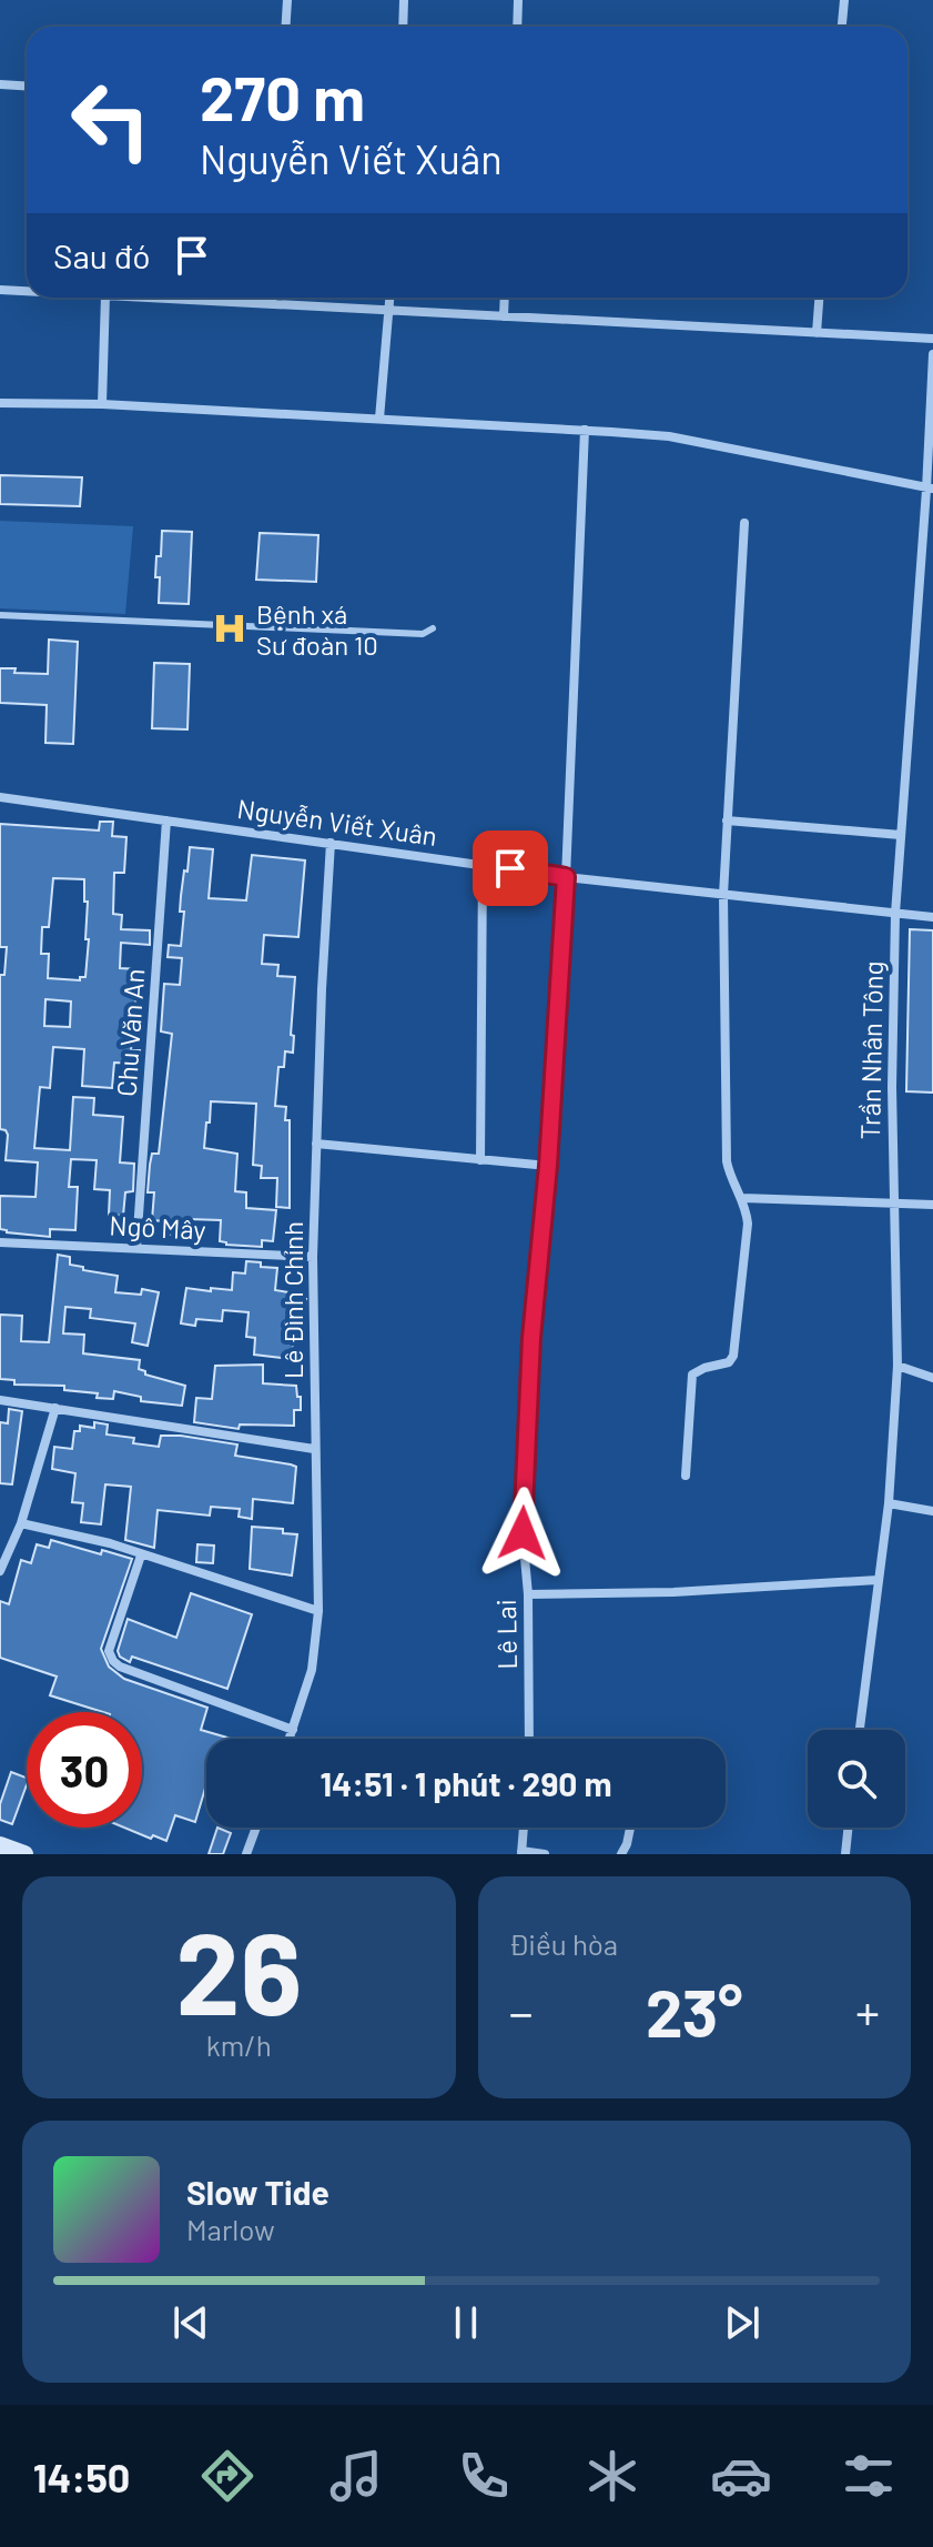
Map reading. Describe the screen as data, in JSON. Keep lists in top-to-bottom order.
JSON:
{
  "streets": {
    "street": [
      "Nguyễn Viết Xuân",
      "Chu Văn An",
      "Trần Nhân Tông",
      "Ngô Mây",
      "Lê Đình Chính",
      "Lê Lai"
    ]
  },
  "crossings": [
    ["Nguyễn Viết Xuân", "Chu Văn An"],
    ["Nguyễn Viết Xuân", "Trần Nhân Tông"],
    ["Nguyễn Viết Xuân", "Lê Đình Chính"],
    ["Nguyễn Viết Xuân", "Lê Lai"],
    ["Chu Văn An", "Ngô Mây"],
    ["Ngô Mây", "Lê Đình Chính"]
  ],
  "places": {
    "hospital": ["Bệnh xá Sư đoàn 10"]
  },
  "page": {
    "turn": ["270 m", "Nguyễn Viết Xuân"],
    "then": "Sau đó",
    "limit": "30",
    "trip": "14:51 · 1 phút · 290 m",
    "tile": [
      ["26", "km/h"],
      "Điều hòa"
    ],
    "heat": ["−", "23°", "+"],
    "song": ["Slow Tide", "Marlow"],
    "tabs": "14:50"
  }
}
